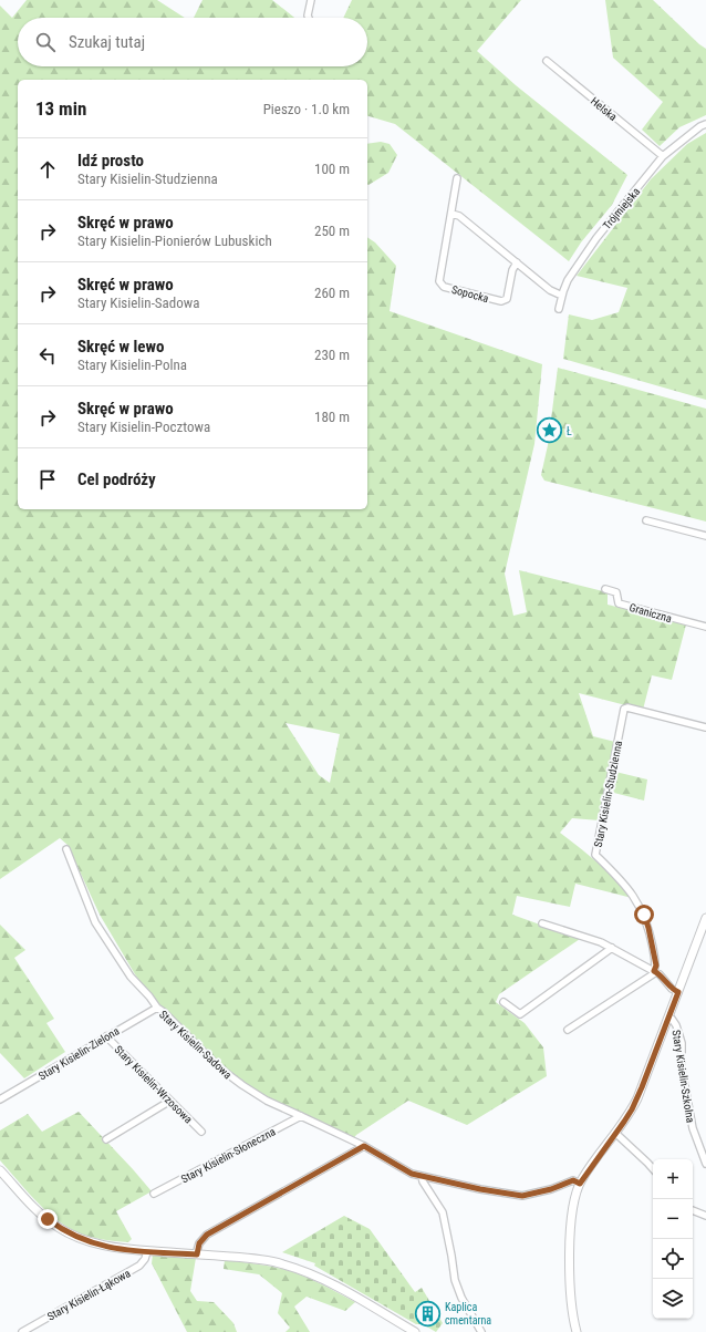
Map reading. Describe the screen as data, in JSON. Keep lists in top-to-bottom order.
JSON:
{
  "streets": {
    "street": [
      "Helska",
      "Trójmiejska",
      "Sopocka",
      "Graniczna",
      "Stary Kisielin-Studzienna",
      "Stary Kisielin-Sadowa",
      "Stary Kisielin-Zielona",
      "Stary Kisielin-Szkolna",
      "Stary Kisielin-Wrzosowa",
      "Stary Kisielin-Słoneczna",
      "Stary Kisielin-Łąkowa"
    ]
  },
  "crossings": [
    ["Helska", "Trójmiejska"],
    ["Stary Kisielin-Sadowa", "Stary Kisielin-Zielona"],
    ["Stary Kisielin-Sadowa", "Stary Kisielin-Słoneczna"],
    ["Stary Kisielin-Zielona", "Stary Kisielin-Wrzosowa"]
  ],
  "places": {
    "place": ["Ł"],
    "building": ["Kaplica cmentarna"]
  },
  "page": {
    "search": "Szukaj tutaj",
    "heading": ["13 min", "Pieszo · 1.0 km"],
    "list": [
      ["Idź prosto", "Stary Kisielin-Studzienna", "100 m"],
      ["Skręć w prawo", "Stary Kisielin-Pionierów Lubuskich", "250 m"],
      ["Skręć w prawo", "Stary Kisielin-Sadowa", "260 m"],
      ["Skręć w lewo", "Stary Kisielin-Polna", "230 m"],
      ["Skręć w prawo", "Stary Kisielin-Pocztowa", "180 m"],
      "Cel podróży"
    ],
    "map_buttons": ["+", "−"]
  }
}
